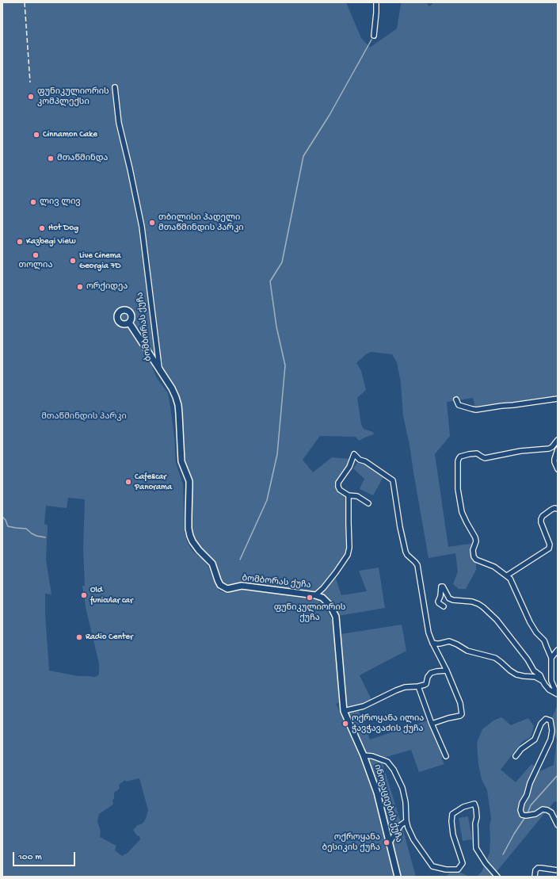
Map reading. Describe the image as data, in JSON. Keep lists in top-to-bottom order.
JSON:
{
  "streets": {
    "street": ["ბომბორას ქუჩა", "ინოვაციების ქუჩა"]
  },
  "crossings": [
    ["ბომბორას ქუჩა", "ინოვაციების ქუჩა"]
  ],
  "parks": ["მთაწმინდის პარკი"],
  "places": [
    "ფუნიკულიორის კომპლექსი",
    "Cinnamon Cake",
    "მთაწმინდა",
    "ლივ ლივ",
    "თბილისი პადელი მთაწმინდის პარკი",
    "Hot Dog",
    "Kazbegi View",
    "თოლია",
    "Live Cinema Georgia 7D",
    "ორქიდეა",
    "Cafe&car Panorama",
    "Old funicular car",
    "ფუნიკულიორის ქუჩა",
    "Radio Center",
    "ოქროყანა ილია ჭავჭავაძის ქუჩა",
    "ოქროყანა ბესიკის ქუჩა"
  ],
  "scale_bar": "100 m"
}
